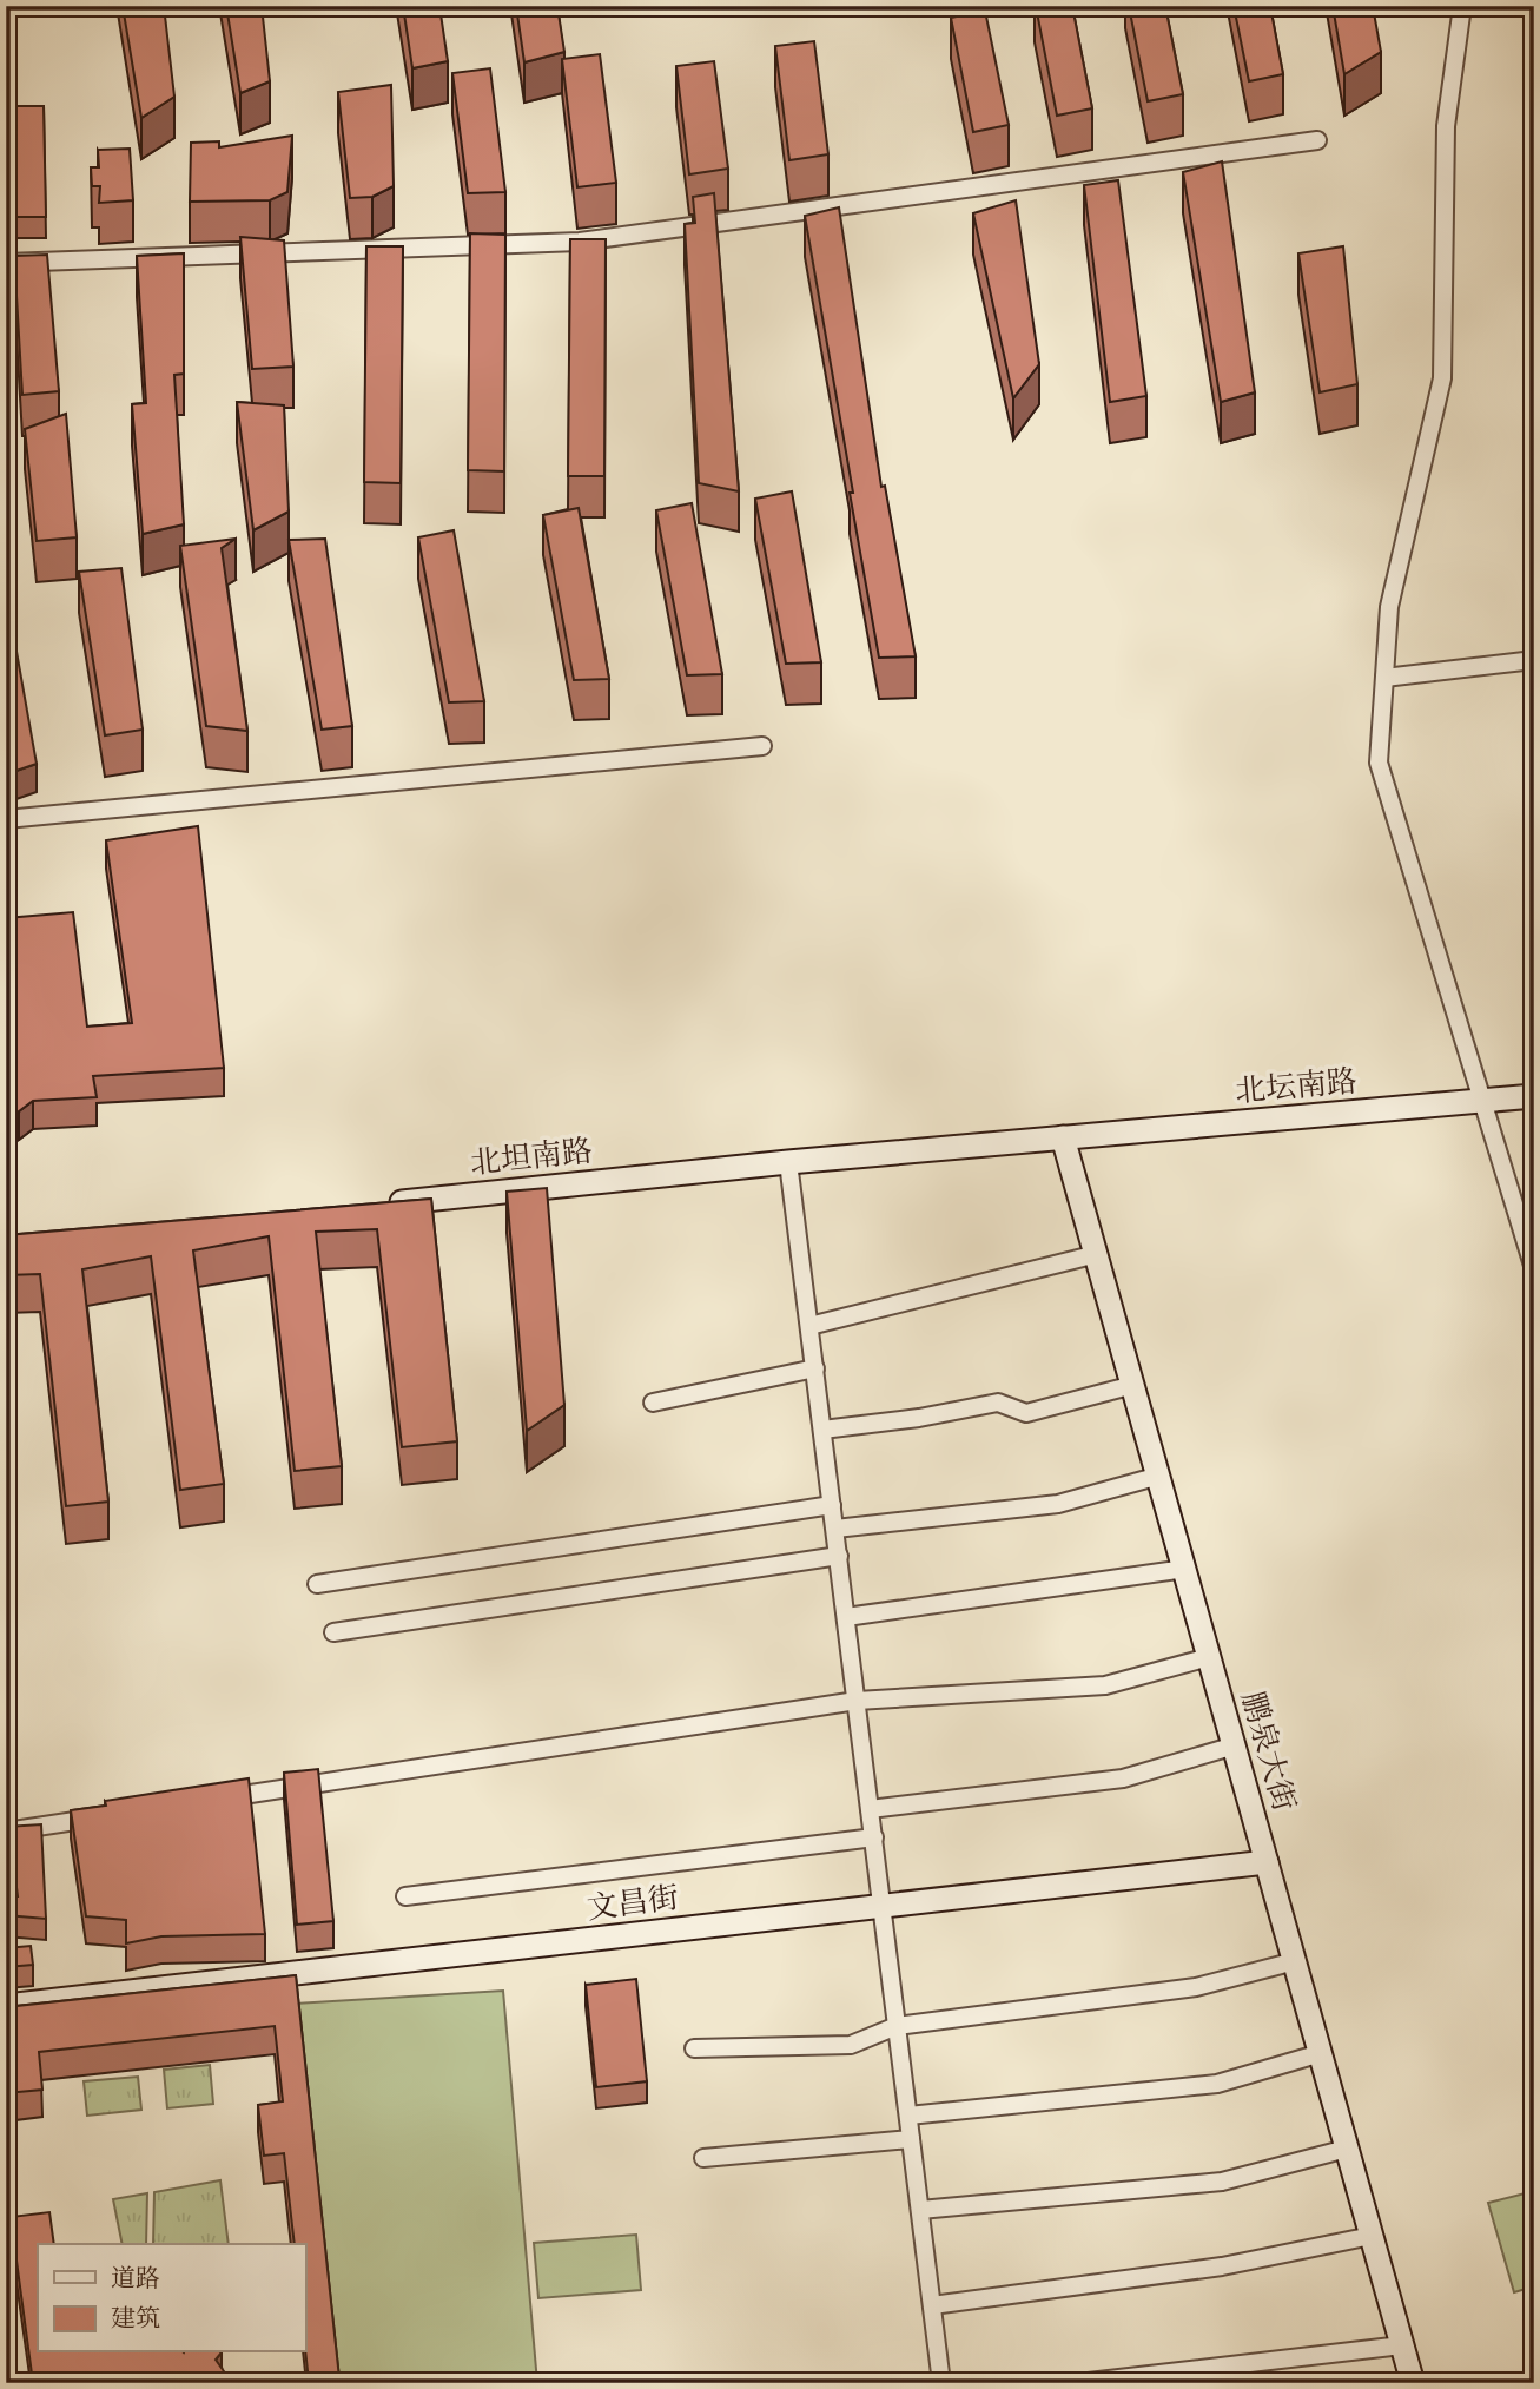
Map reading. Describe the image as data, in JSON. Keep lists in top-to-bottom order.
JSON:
{
  "streets": {
    "main road": [
      "北坛南路",
      "北坦南路",
      "鹏泉大街",
      "文昌街"
    ]
  },
  "crossings": [
    ["北坛南路", "北坦南路"],
    ["北坛南路", "鹏泉大街"],
    ["北坦南路", "鹏泉大街"],
    ["鹏泉大街", "文昌街"]
  ],
  "legend": ["道路", "建筑"]
}
